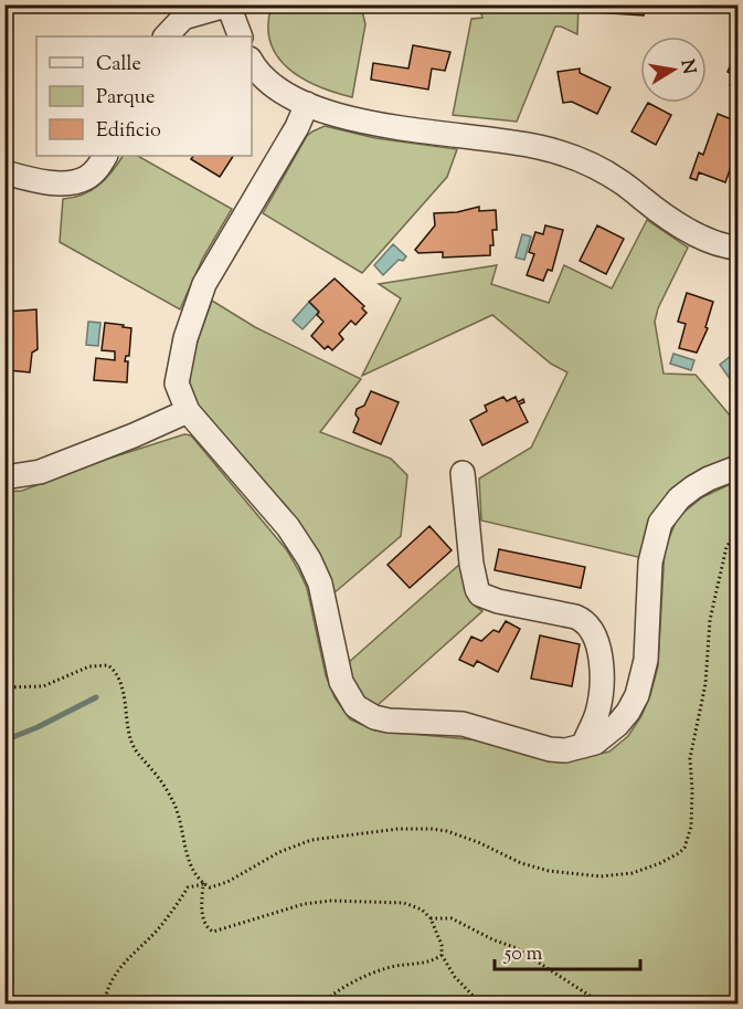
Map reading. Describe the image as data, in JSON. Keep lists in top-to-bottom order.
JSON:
{
  "legend": ["Calle", "Parque", "Edificio"],
  "scale_bar": "50 m",
  "north": "right"
}
